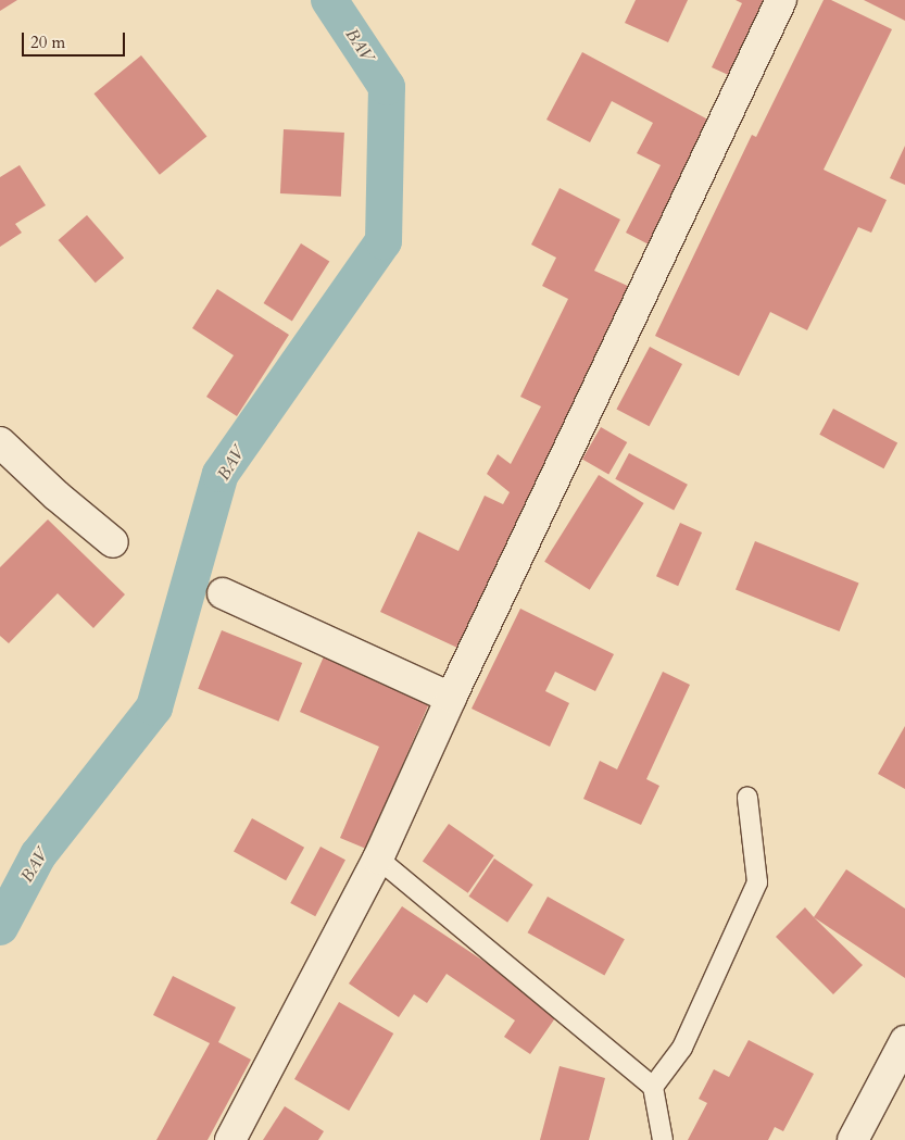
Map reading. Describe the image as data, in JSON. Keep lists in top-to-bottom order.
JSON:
{
  "water": ["BAV"],
  "scale_bar": "20 m"
}
